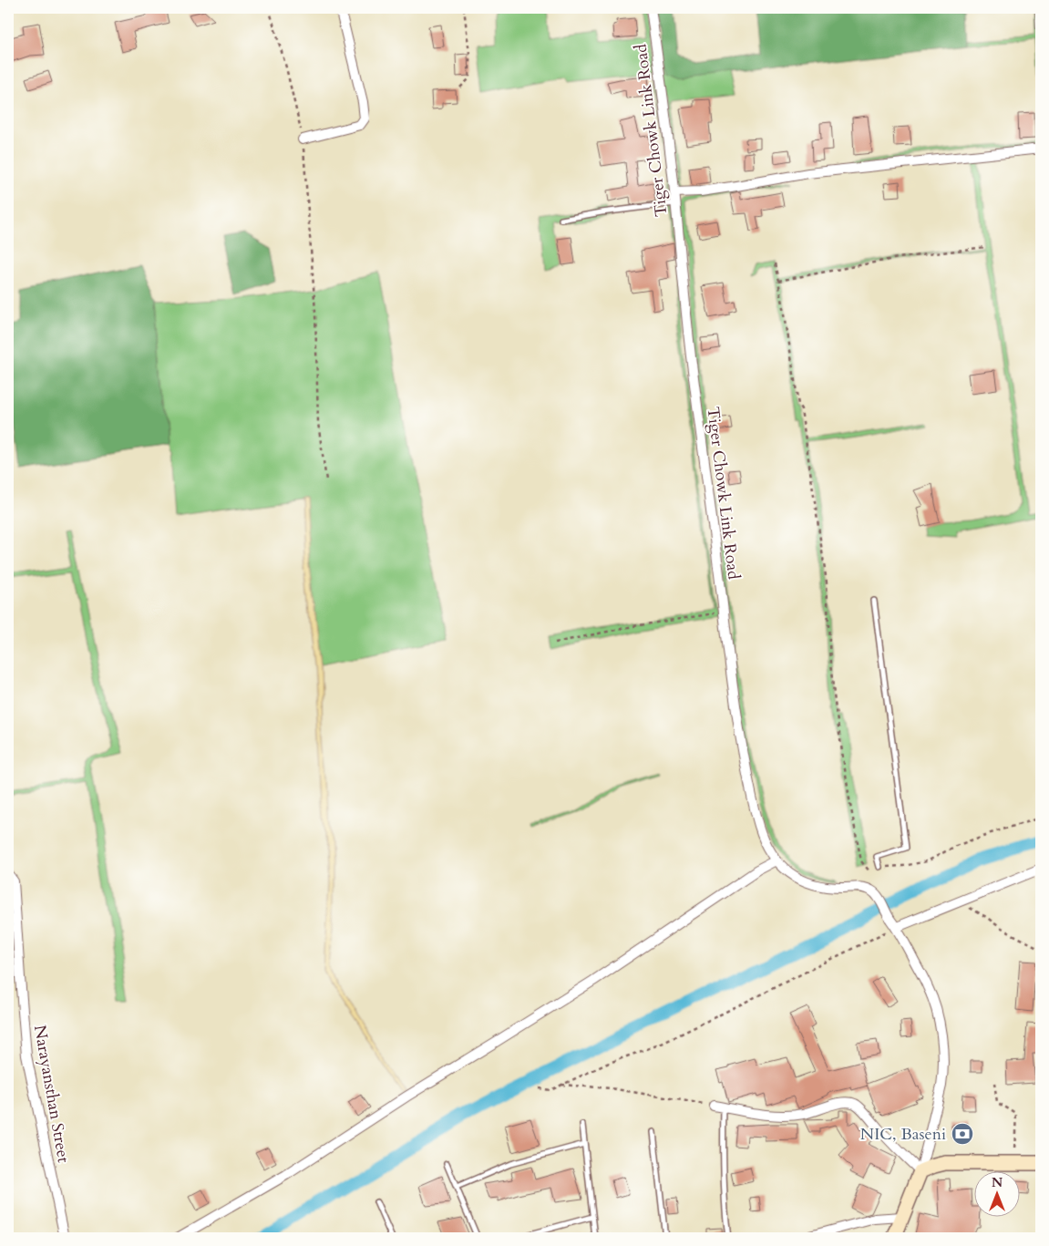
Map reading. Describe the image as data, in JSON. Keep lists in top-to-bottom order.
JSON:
{
  "streets": {
    "street": ["Tiger Chowk Link Road", "Narayansthan Street"]
  },
  "places": {
    "bank": ["NIC, Baseni"]
  },
  "north": "top"
}
